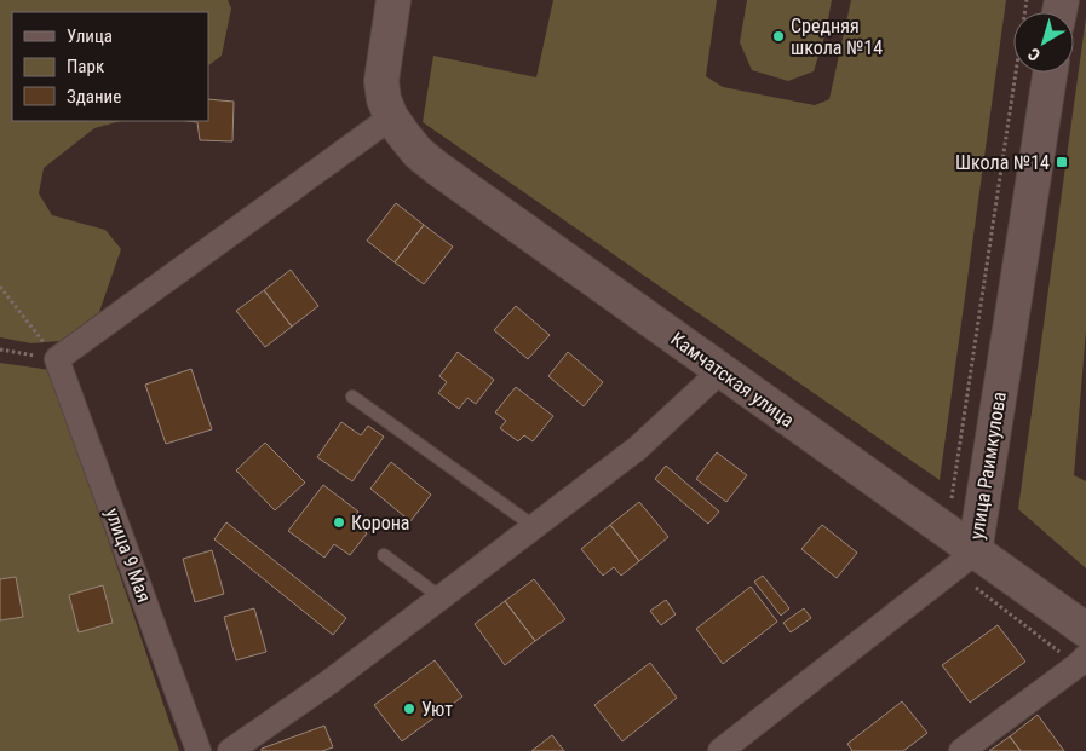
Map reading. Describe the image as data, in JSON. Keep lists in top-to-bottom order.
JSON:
{
  "streets": {
    "street": ["Камчатская улица", "улица Раимкулова", "улица 9 Мая"]
  },
  "crossings": [
    ["Камчатская улица", "улица Раимкулова"]
  ],
  "places": {
    "other": ["Средняя школа №14", "Корона", "Уют"],
    "transit": ["Школа №14"]
  },
  "legend": ["Улица", "Парк", "Здание"],
  "north": "bottom left"
}
